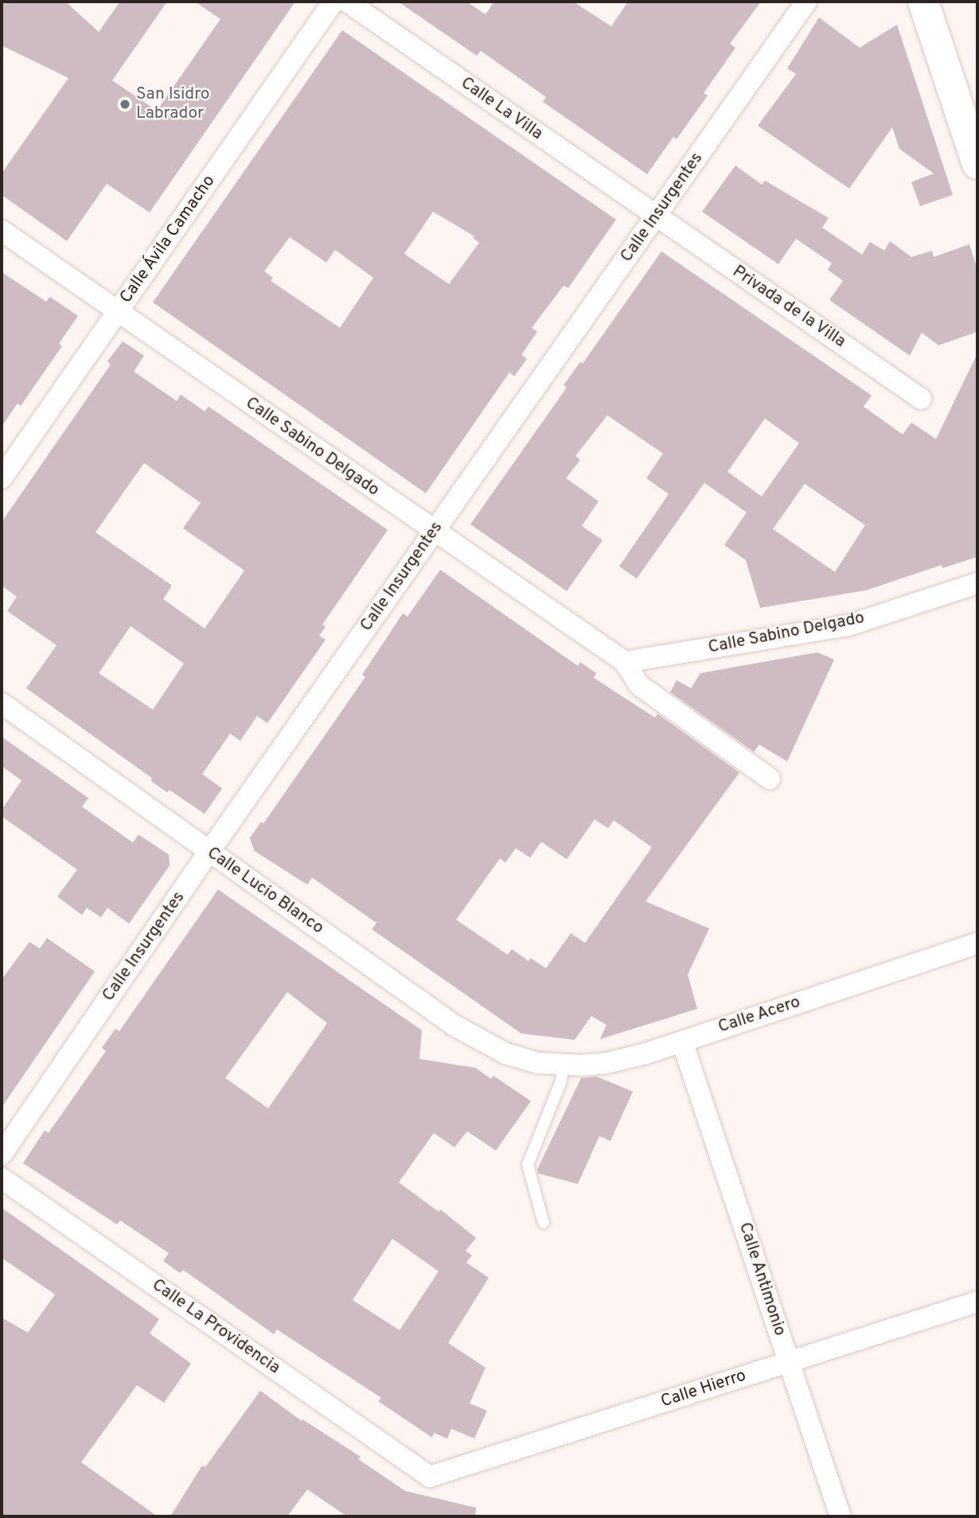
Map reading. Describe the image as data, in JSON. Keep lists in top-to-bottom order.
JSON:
{
  "streets": {
    "street": [
      "Calle La Villa",
      "Calle Insurgentes",
      "Calle Ávila Camacho",
      "Privada de la Villa",
      "Calle Sabino Delgado",
      "Calle Lucio Blanco",
      "Calle Acero",
      "Calle Antimonio",
      "Calle La Providencia",
      "Calle Hierro"
    ]
  },
  "crossings": [
    ["Calle La Villa", "Calle Insurgentes"],
    ["Calle La Villa", "Privada de la Villa"],
    ["Calle Insurgentes", "Privada de la Villa"],
    ["Calle Insurgentes", "Calle Sabino Delgado"],
    ["Calle Insurgentes", "Calle Lucio Blanco"],
    ["Calle Ávila Camacho", "Calle Sabino Delgado"],
    ["Calle Lucio Blanco", "Calle Acero"],
    ["Calle Acero", "Calle Antimonio"],
    ["Calle Antimonio", "Calle Hierro"],
    ["Calle La Providencia", "Calle Hierro"]
  ],
  "places": ["San Isidro Labrador"]
}
